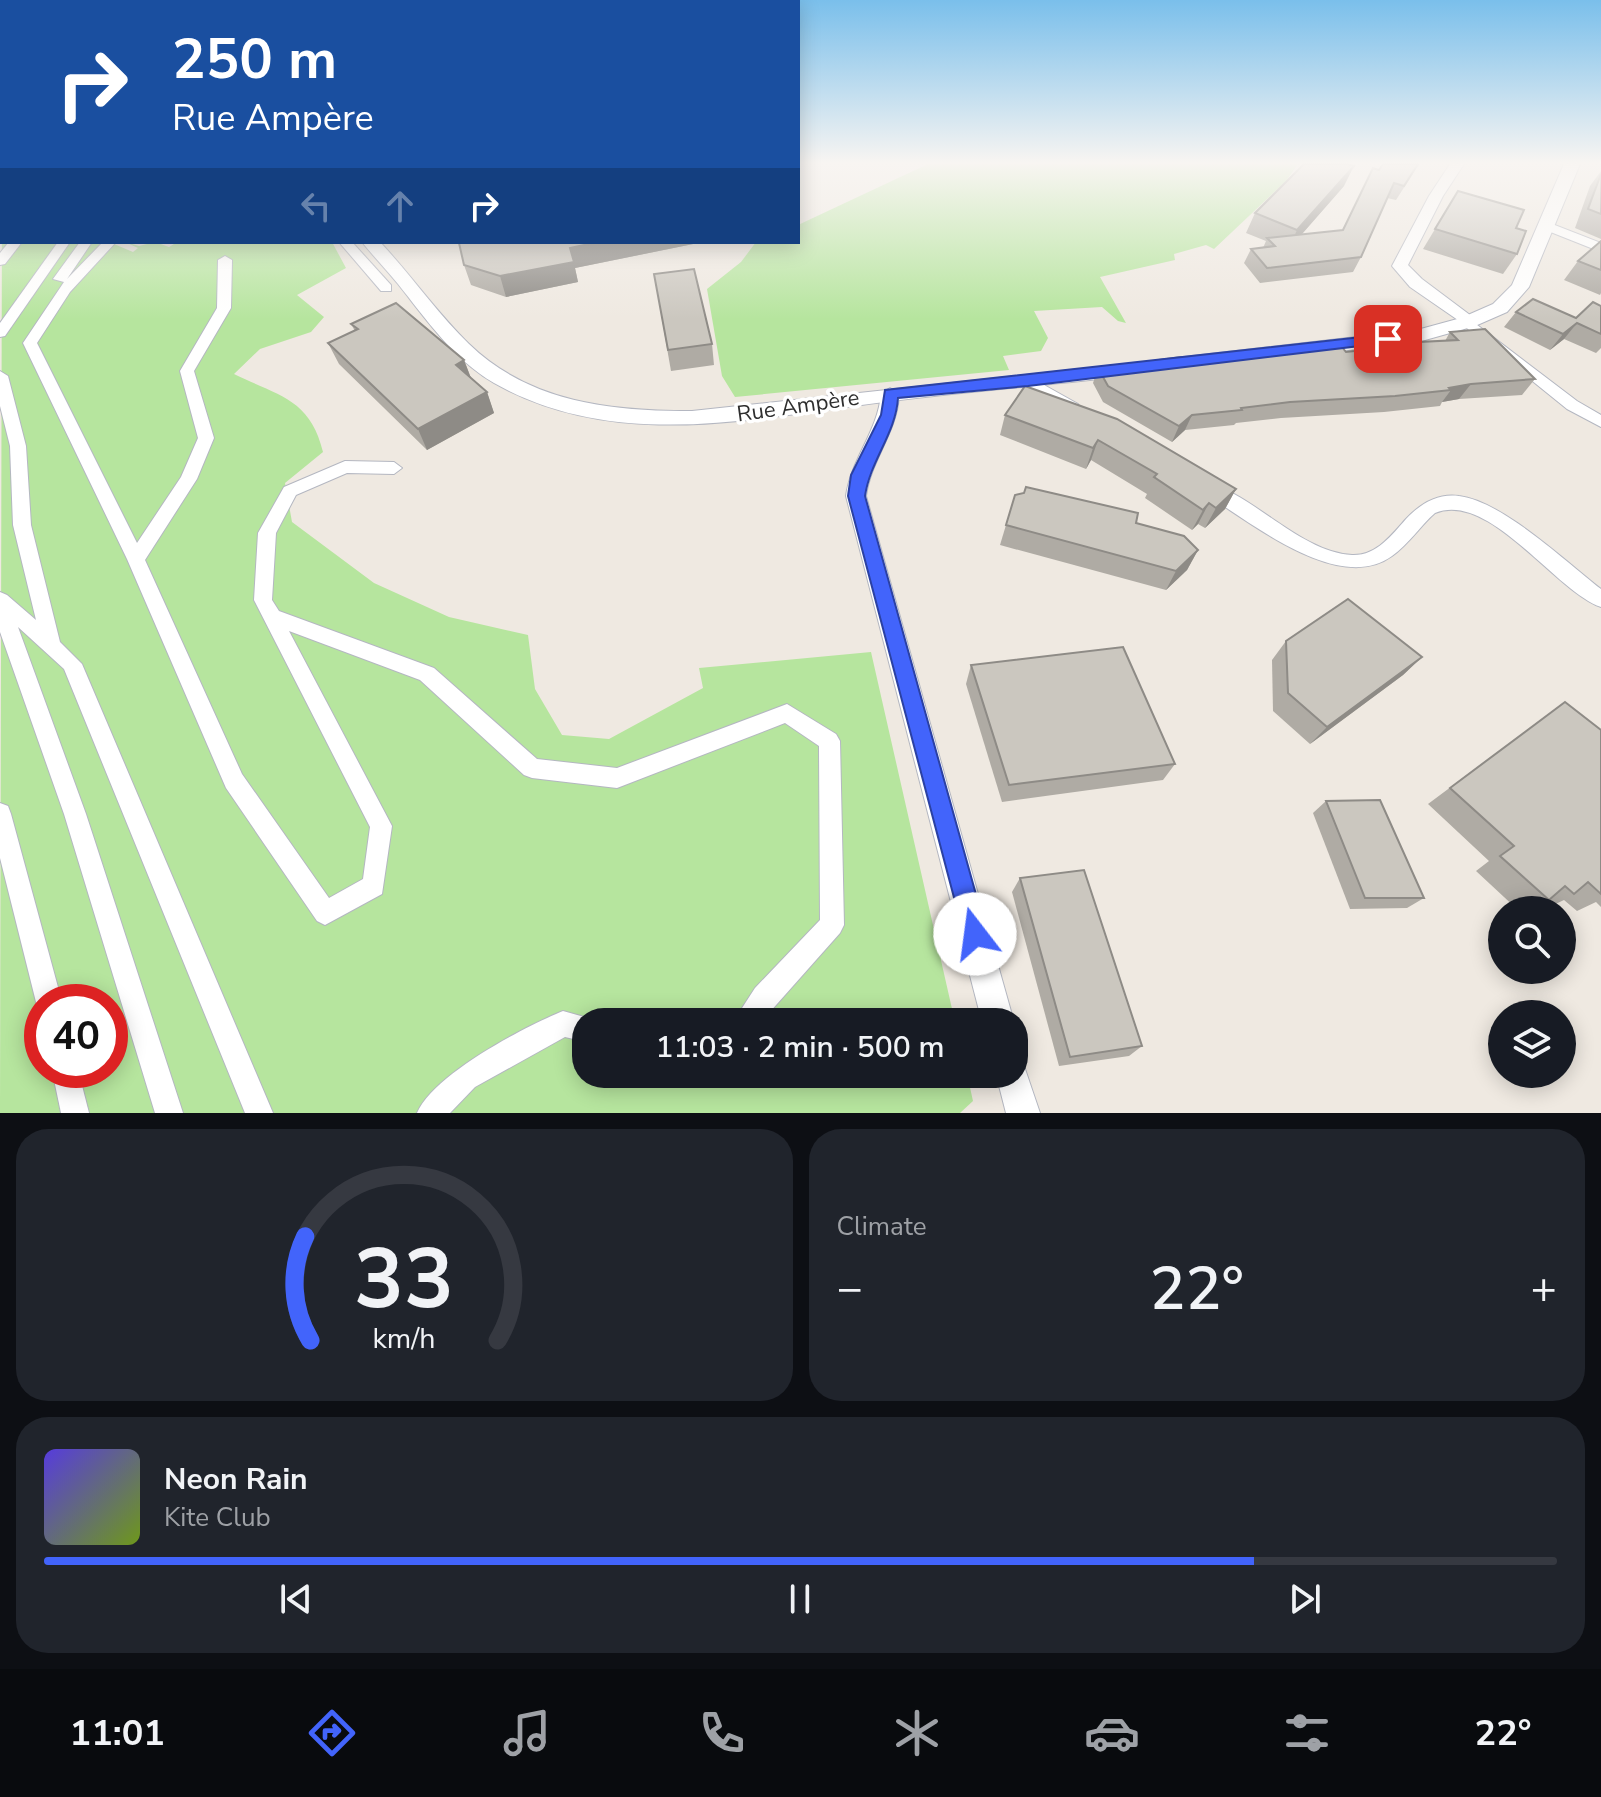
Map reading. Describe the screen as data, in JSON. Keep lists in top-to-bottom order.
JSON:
{
  "streets": {
    "main road": ["Rue Ampère"]
  },
  "page": {
    "turn": ["250 m", "Rue Ampère"],
    "limit": "40",
    "trip": "11:03 · 2 min · 500 m",
    "tile": "Climate",
    "heat": ["−", "22°", "+"],
    "song": ["Neon Rain", "Kite Club"],
    "tabs": ["11:01", "22°"],
    "gauge": ["33", "km/h"]
  }
}
